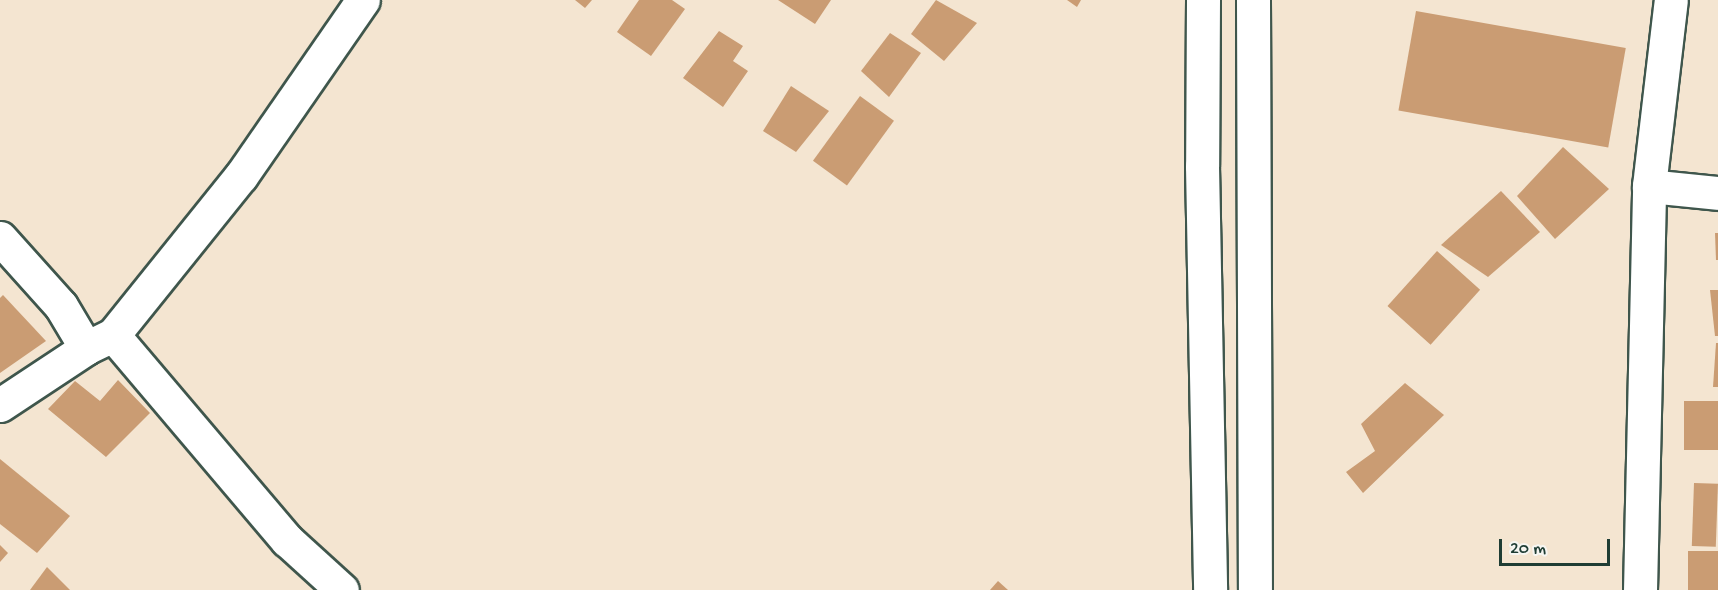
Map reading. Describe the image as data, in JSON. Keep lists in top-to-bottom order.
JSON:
{
  "scale_bar": "20 m"
}
